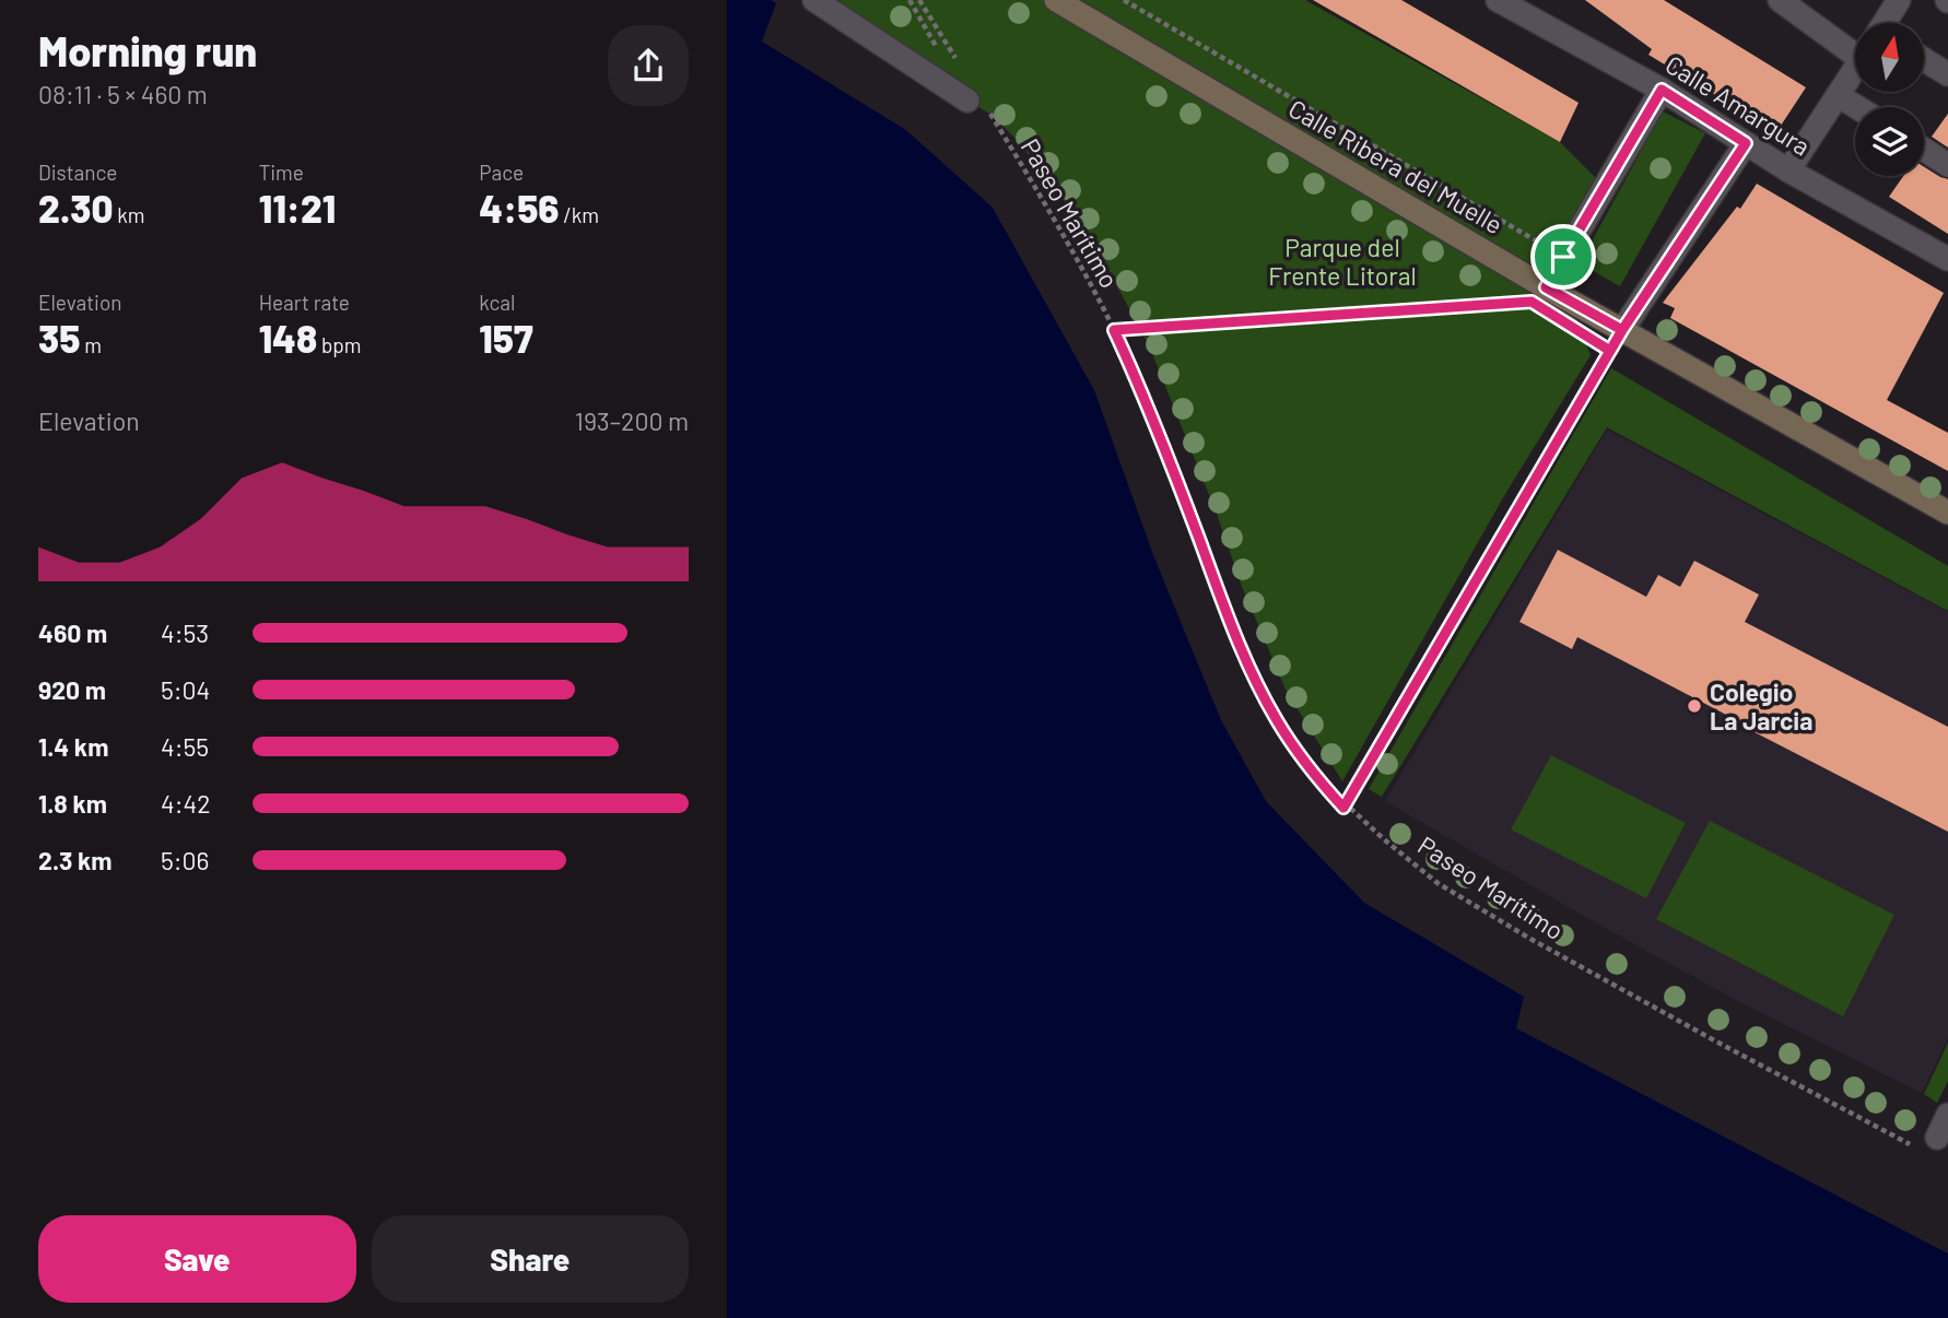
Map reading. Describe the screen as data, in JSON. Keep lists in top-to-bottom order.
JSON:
{
  "streets": {
    "street": ["Calle Amargura", "Calle Ribera del Muelle"],
    "path": ["Paseo Marítimo"]
  },
  "parks": ["Parque del Frente Litoral"],
  "places": ["Colegio La Jarcia"],
  "north": "top",
  "page": {
    "heading": ["Morning run", "08:11 · 5 × 460 m"],
    "stats": [
      ["Distance", "2.30 km"],
      ["Time", "11:21"],
      ["Pace", "4:56 /km"],
      ["Elevation", "35 m"],
      ["Heart rate", "148 bpm"],
      ["kcal", "157"]
    ],
    "chart": ["Elevation", "193–200 m"],
    "list": [
      {
        "name": "460 m",
        "note": "4:53"
      },
      {
        "name": "920 m",
        "note": "5:04"
      },
      {
        "name": "1.4 km",
        "note": "4:55"
      },
      {
        "name": "1.8 km",
        "note": "4:42"
      },
      {
        "name": "2.3 km",
        "note": "5:06"
      }
    ],
    "buttons": ["Save", "Share"]
  }
}
